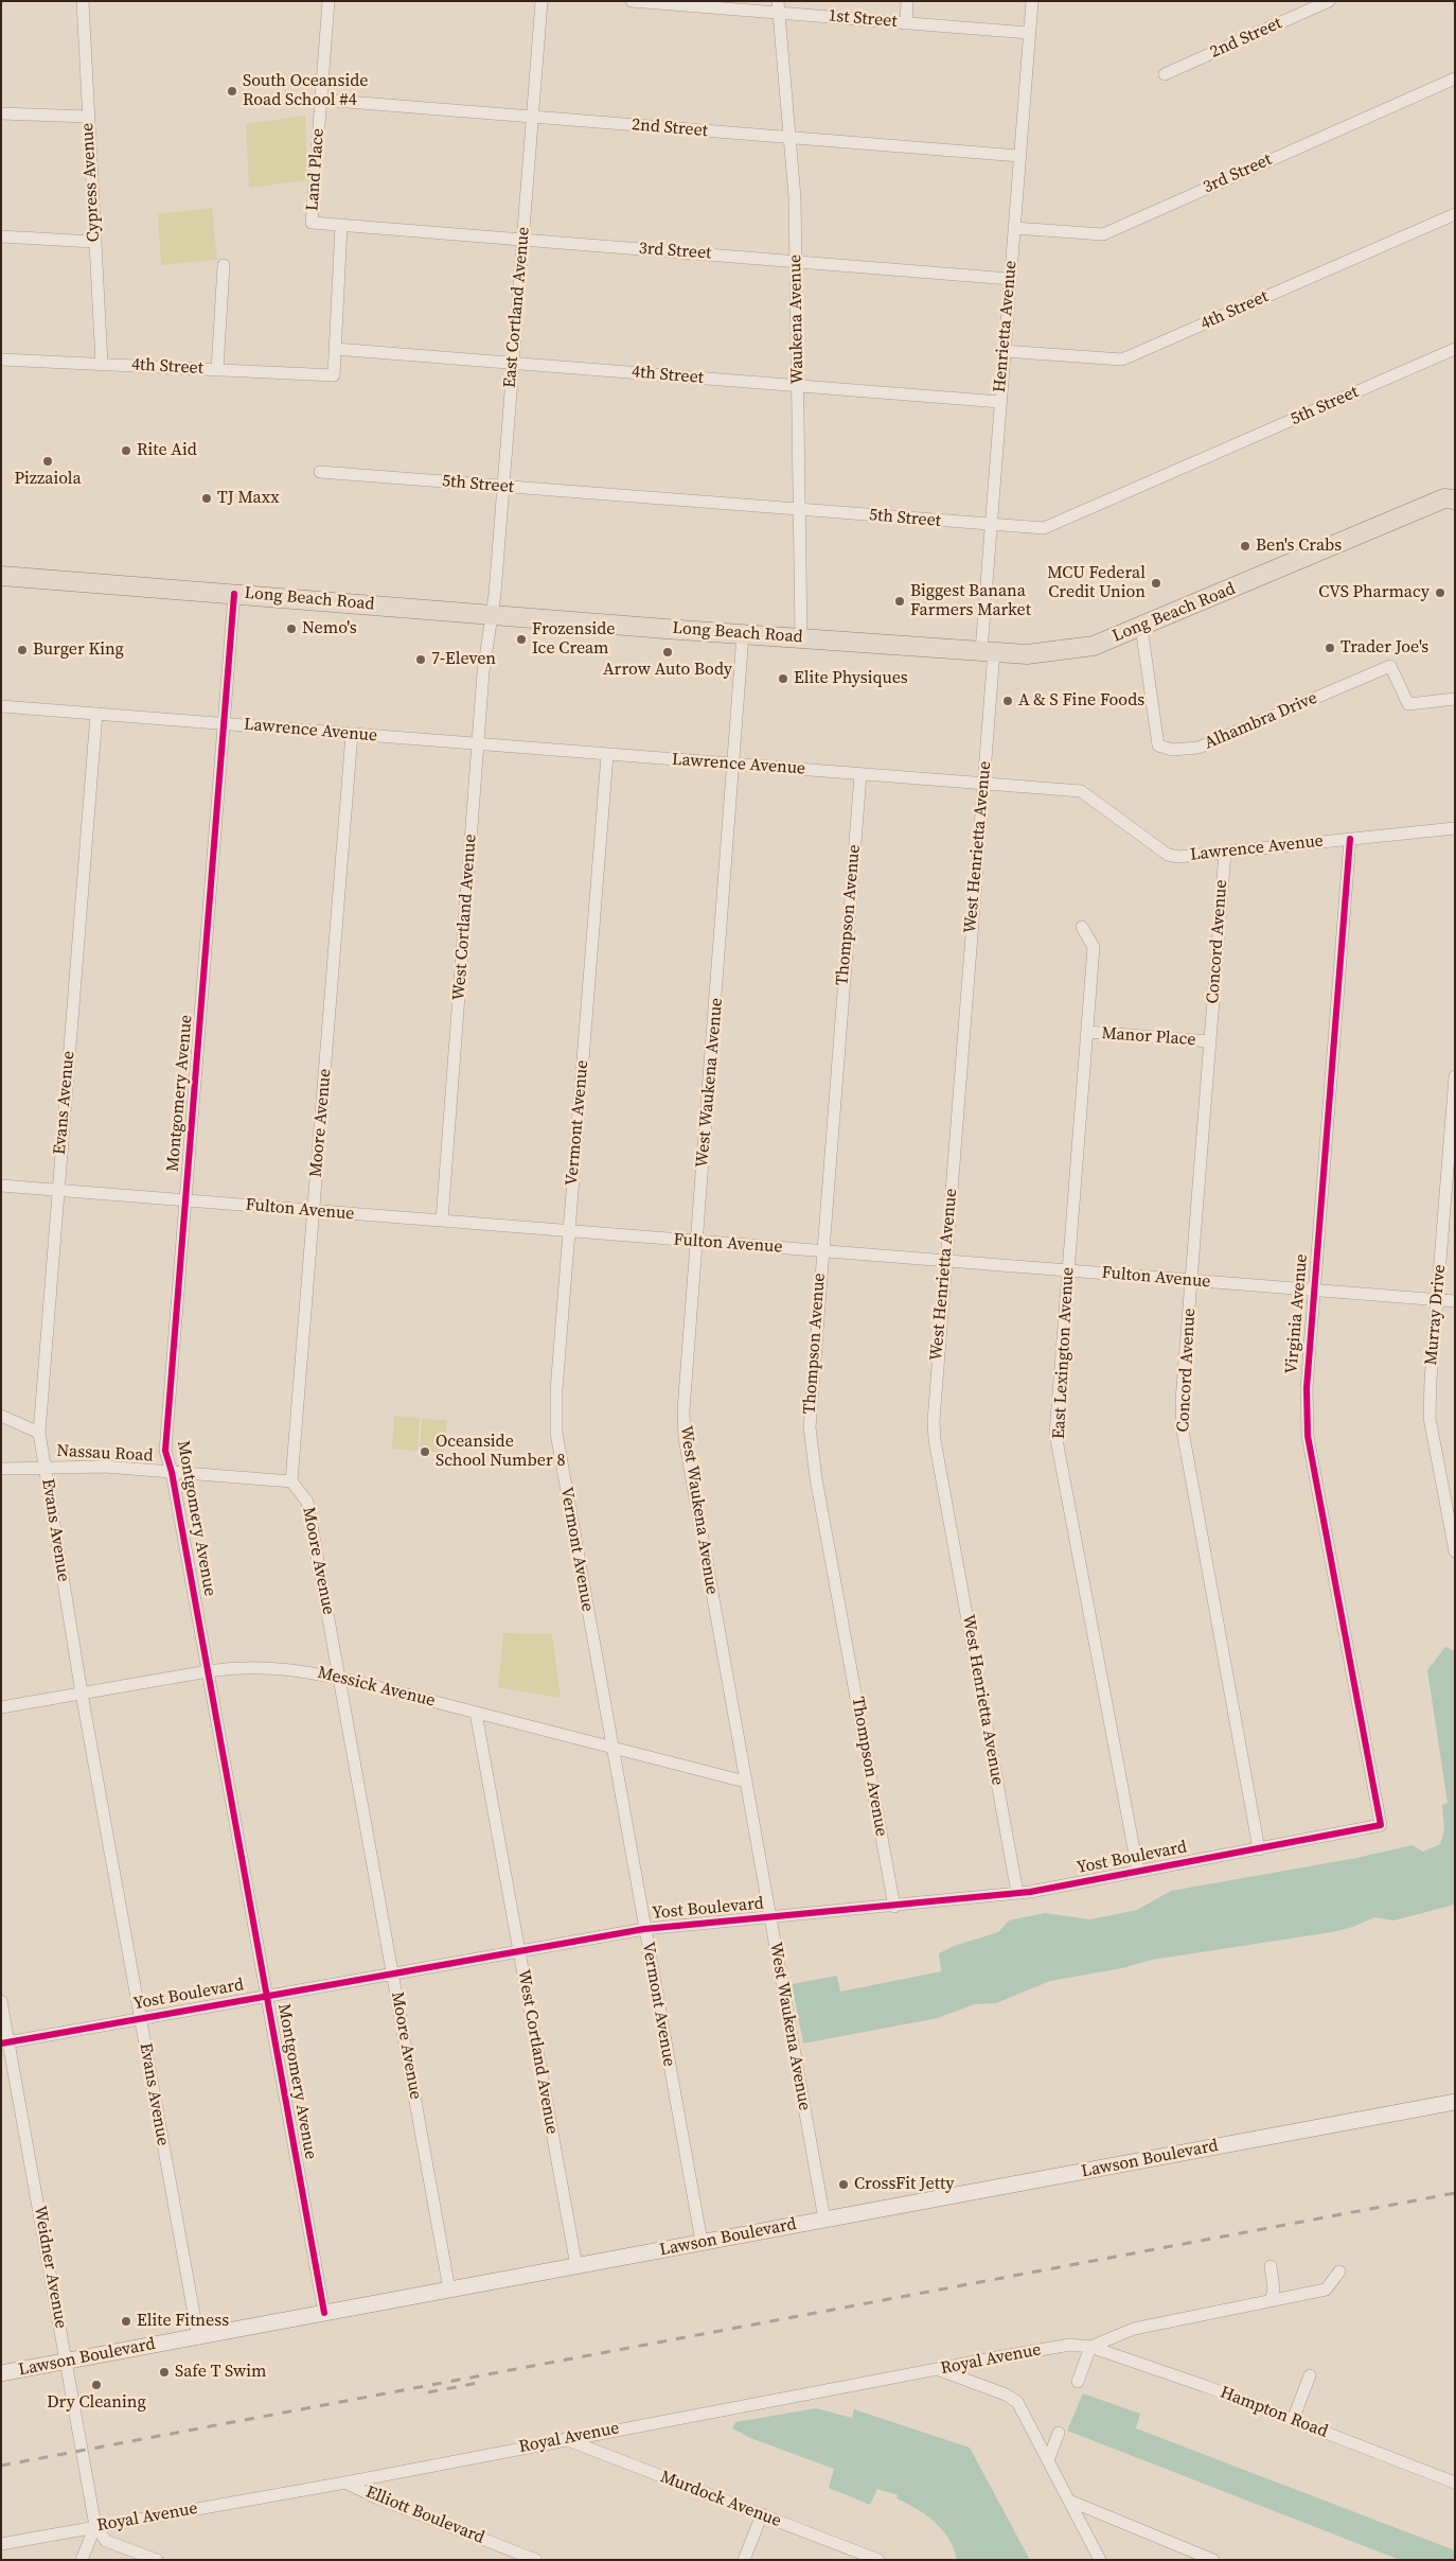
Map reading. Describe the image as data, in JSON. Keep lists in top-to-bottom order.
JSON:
{
  "streets": {
    "main road": ["Long Beach Road", "Lawson Boulevard"],
    "street": [
      "1st Street",
      "2nd Street",
      "Land Place",
      "3rd Street",
      "Cypress Avenue",
      "East Cortland Avenue",
      "4th Street",
      "Waukena Avenue",
      "Henrietta Avenue",
      "5th Street",
      "Alhambra Drive",
      "Lawrence Avenue",
      "West Henrietta Avenue",
      "Thompson Avenue",
      "West Cortland Avenue",
      "Concord Avenue",
      "Manor Place",
      "West Waukena Avenue",
      "Montgomery Avenue",
      "Evans Avenue",
      "Moore Avenue",
      "Vermont Avenue",
      "Fulton Avenue",
      "Virginia Avenue",
      "Murray Drive",
      "East Lexington Avenue",
      "Nassau Road",
      "Messick Avenue",
      "Yost Boulevard",
      "Weidner Avenue",
      "Royal Avenue",
      "Hampton Road",
      "Murdock Avenue",
      "Elliott Boulevard"
    ]
  },
  "crossings": [
    ["1st Street", "Waukena Avenue"],
    ["1st Street", "Henrietta Avenue"],
    ["2nd Street", "Land Place"],
    ["2nd Street", "East Cortland Avenue"],
    ["2nd Street", "Waukena Avenue"],
    ["2nd Street", "Henrietta Avenue"],
    ["Land Place", "3rd Street"],
    ["Land Place", "4th Street"],
    ["3rd Street", "East Cortland Avenue"],
    ["3rd Street", "Waukena Avenue"],
    ["3rd Street", "Henrietta Avenue"],
    ["Cypress Avenue", "4th Street"],
    ["East Cortland Avenue", "4th Street"],
    ["East Cortland Avenue", "5th Street"],
    ["East Cortland Avenue", "Long Beach Road"],
    ["East Cortland Avenue", "West Cortland Avenue"],
    ["4th Street", "Waukena Avenue"],
    ["4th Street", "Henrietta Avenue"],
    ["Waukena Avenue", "5th Street"],
    ["Waukena Avenue", "Long Beach Road"],
    ["Henrietta Avenue", "5th Street"],
    ["Henrietta Avenue", "Long Beach Road"],
    ["Henrietta Avenue", "West Henrietta Avenue"],
    ["Long Beach Road", "Alhambra Drive"],
    ["Long Beach Road", "West Henrietta Avenue"],
    ["Long Beach Road", "West Cortland Avenue"],
    ["Long Beach Road", "West Waukena Avenue"],
    ["Long Beach Road", "Montgomery Avenue"],
    ["Lawrence Avenue", "West Henrietta Avenue"],
    ["Lawrence Avenue", "Thompson Avenue"],
    ["Lawrence Avenue", "West Cortland Avenue"],
    ["Lawrence Avenue", "Concord Avenue"],
    ["Lawrence Avenue", "West Waukena Avenue"],
    ["Lawrence Avenue", "Montgomery Avenue"],
    ["Lawrence Avenue", "Evans Avenue"],
    ["Lawrence Avenue", "Moore Avenue"],
    ["Lawrence Avenue", "Vermont Avenue"],
    ["Lawrence Avenue", "Virginia Avenue"],
    ["West Henrietta Avenue", "Fulton Avenue"],
    ["West Henrietta Avenue", "Yost Boulevard"],
    ["Thompson Avenue", "Fulton Avenue"],
    ["Thompson Avenue", "Yost Boulevard"],
    ["West Cortland Avenue", "Fulton Avenue"],
    ["West Cortland Avenue", "Messick Avenue"],
    ["West Cortland Avenue", "Yost Boulevard"],
    ["West Cortland Avenue", "Lawson Boulevard"],
    ["Concord Avenue", "Manor Place"],
    ["Concord Avenue", "Fulton Avenue"],
    ["Concord Avenue", "Yost Boulevard"],
    ["Manor Place", "East Lexington Avenue"],
    ["West Waukena Avenue", "Fulton Avenue"],
    ["West Waukena Avenue", "Messick Avenue"],
    ["West Waukena Avenue", "Yost Boulevard"],
    ["West Waukena Avenue", "Lawson Boulevard"],
    ["Montgomery Avenue", "Fulton Avenue"],
    ["Montgomery Avenue", "Nassau Road"],
    ["Montgomery Avenue", "Messick Avenue"],
    ["Montgomery Avenue", "Yost Boulevard"],
    ["Montgomery Avenue", "Lawson Boulevard"],
    ["Evans Avenue", "Fulton Avenue"],
    ["Evans Avenue", "Nassau Road"],
    ["Evans Avenue", "Messick Avenue"],
    ["Evans Avenue", "Yost Boulevard"],
    ["Evans Avenue", "Lawson Boulevard"],
    ["Moore Avenue", "Fulton Avenue"],
    ["Moore Avenue", "Nassau Road"],
    ["Moore Avenue", "Messick Avenue"],
    ["Moore Avenue", "Yost Boulevard"],
    ["Moore Avenue", "Lawson Boulevard"],
    ["Vermont Avenue", "Fulton Avenue"],
    ["Vermont Avenue", "Messick Avenue"],
    ["Vermont Avenue", "Yost Boulevard"],
    ["Vermont Avenue", "Lawson Boulevard"],
    ["Fulton Avenue", "Virginia Avenue"],
    ["Fulton Avenue", "Murray Drive"],
    ["Fulton Avenue", "East Lexington Avenue"],
    ["Virginia Avenue", "Yost Boulevard"],
    ["East Lexington Avenue", "Yost Boulevard"],
    ["Yost Boulevard", "Weidner Avenue"],
    ["Lawson Boulevard", "Weidner Avenue"],
    ["Weidner Avenue", "Royal Avenue"],
    ["Royal Avenue", "Hampton Road"],
    ["Royal Avenue", "Murdock Avenue"],
    ["Royal Avenue", "Elliott Boulevard"]
  ],
  "places": [
    "South Oceanside Road School #4",
    "Rite Aid",
    "Pizzaiola",
    "TJ Maxx",
    "Ben's Crabs",
    "MCU Federal Credit Union",
    "CVS Pharmacy",
    "Biggest Banana Farmers Market",
    "Nemo's",
    "Frozenside Ice Cream",
    "Trader Joe's",
    "Burger King",
    "Arrow Auto Body",
    "7-Eleven",
    "Elite Physiques",
    "A & S Fine Foods",
    "Oceanside School Number 8",
    "CrossFit Jetty",
    "Elite Fitness",
    "Safe T Swim",
    "Dry Cleaning"
  ]
}
